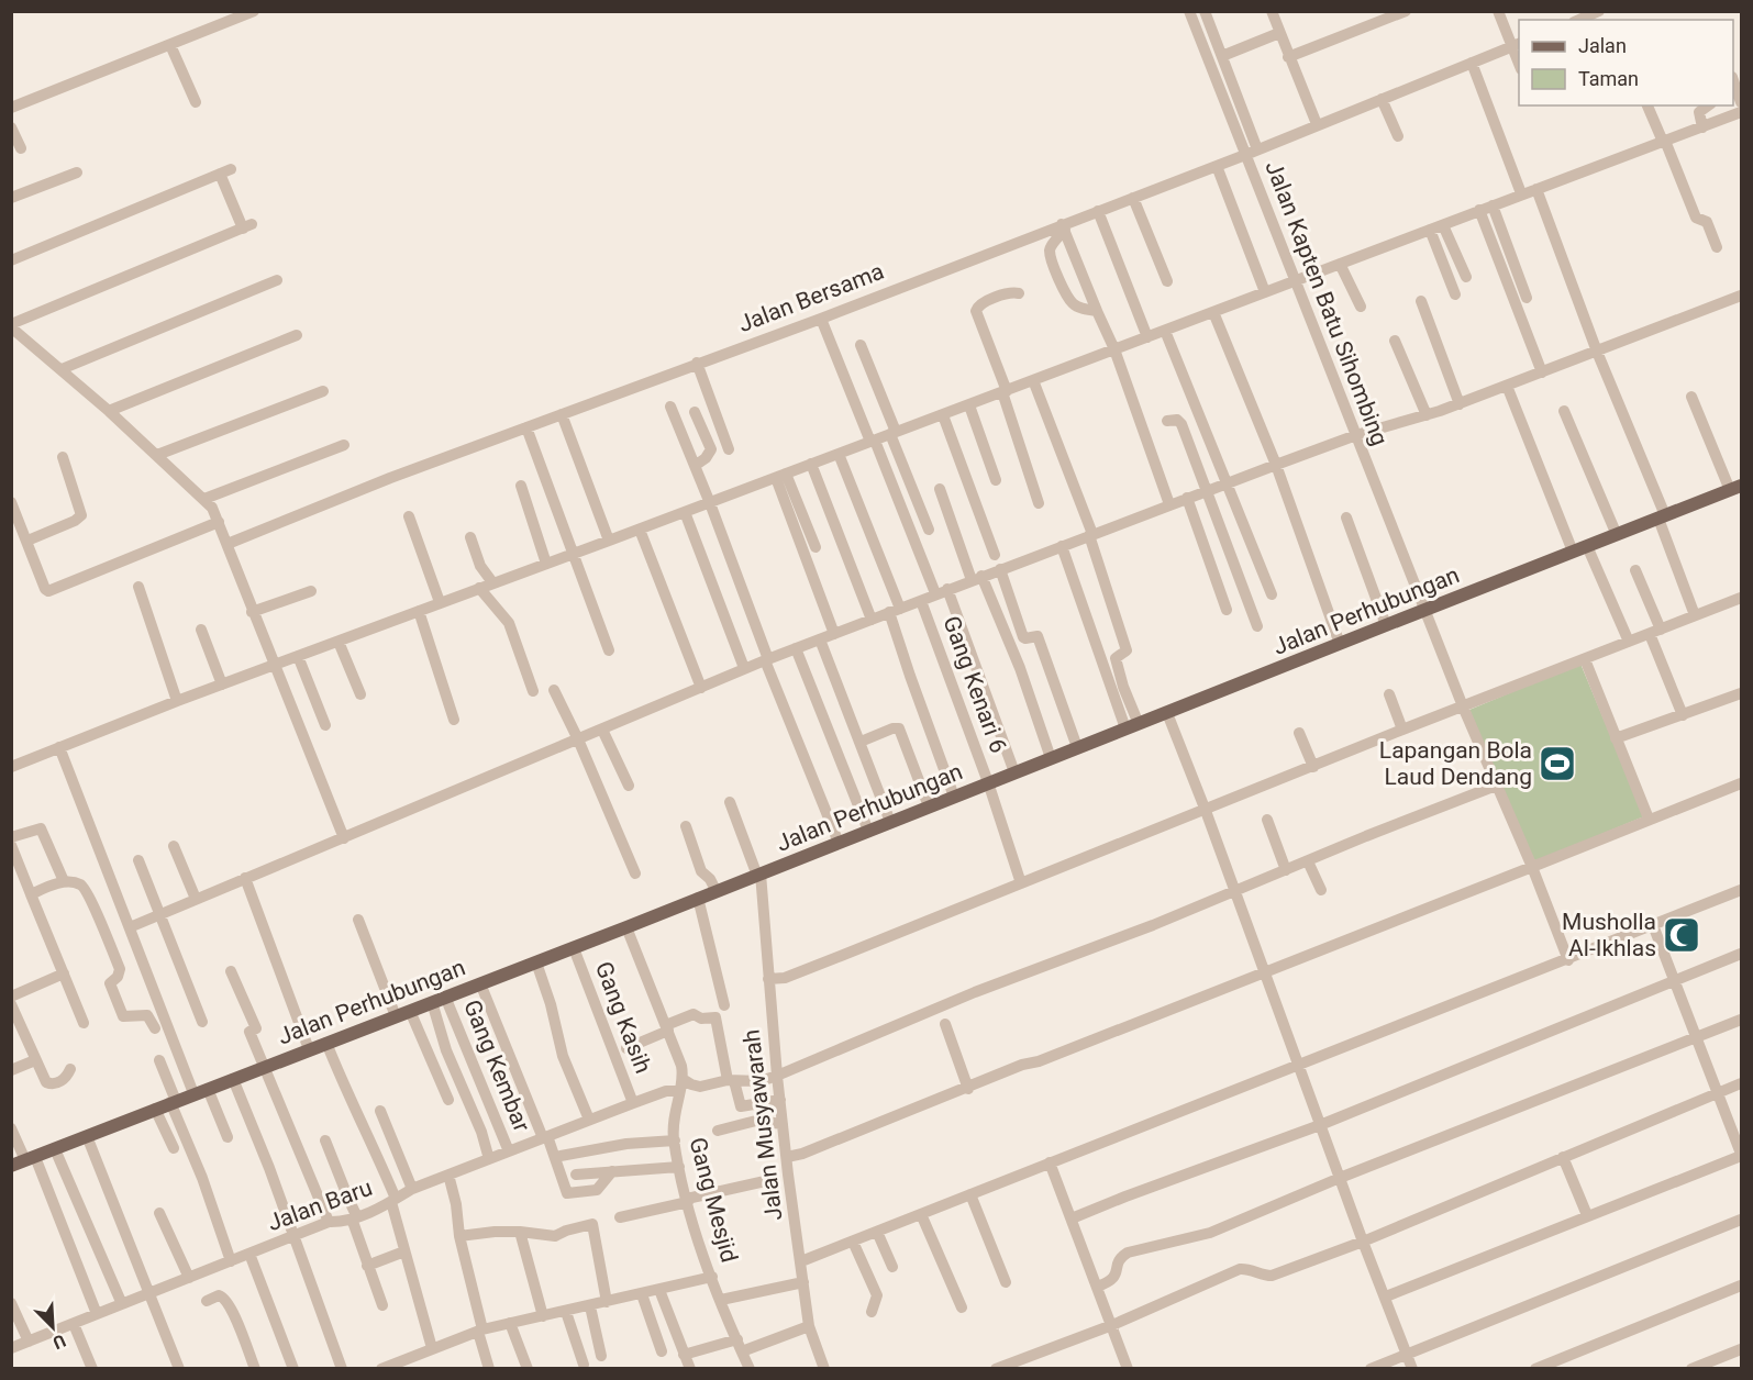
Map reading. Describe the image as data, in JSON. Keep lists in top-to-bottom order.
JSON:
{
  "streets": {
    "main road": ["Jalan Perhubungan"],
    "street": [
      "Jalan Bersama",
      "Jalan Kapten Batu Sihombing",
      "Gang Kenari 6",
      "Gang Kasih",
      "Gang Kembar",
      "Jalan Musyawarah",
      "Gang Mesjid",
      "Jalan Baru"
    ]
  },
  "crossings": [
    ["Jalan Bersama", "Jalan Kapten Batu Sihombing"],
    ["Jalan Kapten Batu Sihombing", "Jalan Perhubungan"],
    ["Jalan Perhubungan", "Gang Kenari 6"],
    ["Jalan Perhubungan", "Gang Kasih"],
    ["Jalan Perhubungan", "Gang Kembar"],
    ["Jalan Perhubungan", "Jalan Musyawarah"],
    ["Jalan Perhubungan", "Gang Mesjid"],
    ["Gang Kasih", "Jalan Baru"],
    ["Gang Kembar", "Jalan Baru"],
    ["Gang Mesjid", "Jalan Baru"]
  ],
  "places": {
    "sports": ["Lapangan Bola Laud Dendang"],
    "mosque": ["Musholla Al-Ikhlas"]
  },
  "legend": ["Jalan", "Taman"],
  "north": "bottom right"
}
